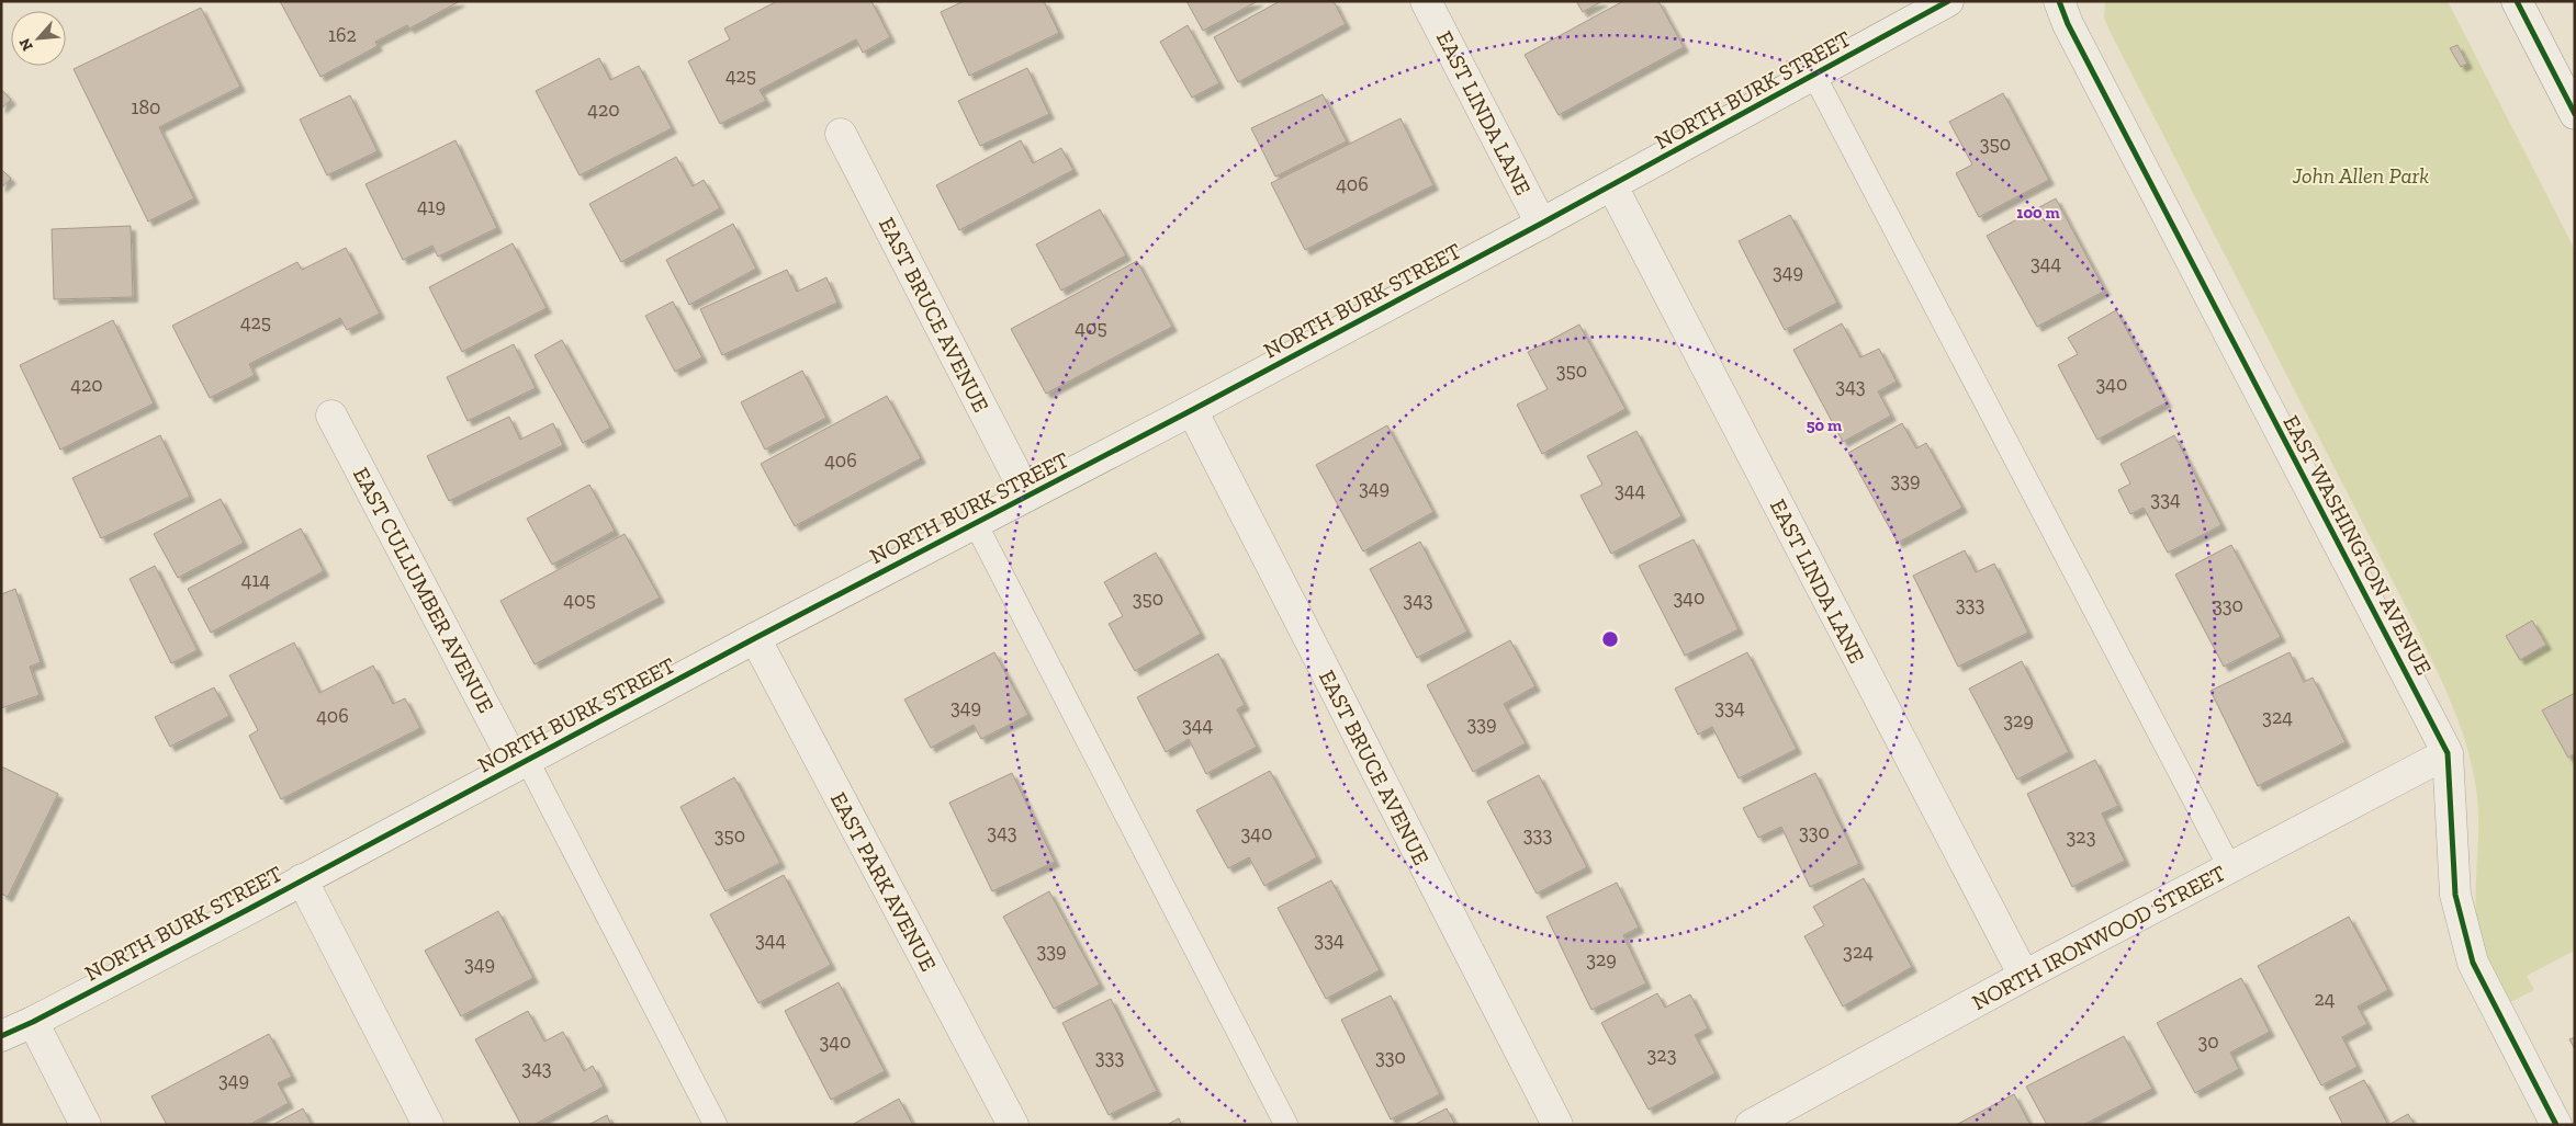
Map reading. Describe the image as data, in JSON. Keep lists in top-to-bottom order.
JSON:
{
  "streets": {
    "street": [
      "NORTH BURK STREET",
      "EAST LINDA LANE",
      "EAST BRUCE AVENUE",
      "EAST WASHINGTON AVENUE",
      "EAST CULLUMBER AVENUE",
      "EAST PARK AVENUE",
      "NORTH IRONWOOD STREET"
    ]
  },
  "crossings": [
    ["NORTH BURK STREET", "EAST LINDA LANE"],
    ["NORTH BURK STREET", "EAST BRUCE AVENUE"],
    ["NORTH BURK STREET", "EAST CULLUMBER AVENUE"],
    ["NORTH BURK STREET", "EAST PARK AVENUE"],
    ["EAST LINDA LANE", "NORTH IRONWOOD STREET"],
    ["EAST WASHINGTON AVENUE", "NORTH IRONWOOD STREET"]
  ],
  "parks": ["John Allen Park"],
  "house_numbers": [
    "162",
    "425",
    "180",
    "420",
    "350",
    "406",
    "419",
    "344",
    "349",
    "425",
    "405",
    "350",
    "340",
    "420",
    "343",
    "406",
    "339",
    "349",
    "344",
    "334",
    "414",
    "340",
    "350",
    "405",
    "343",
    "333",
    "330",
    "349",
    "334",
    "406",
    "324",
    "329",
    "339",
    "344",
    "343",
    "330",
    "340",
    "333",
    "350",
    "323",
    "344",
    "334",
    "339",
    "324",
    "329",
    "349",
    "24",
    "340",
    "30",
    "323",
    "333",
    "330",
    "343",
    "349"
  ],
  "north": "bottom left",
  "rings": ["100 m", "50 m"]
}
